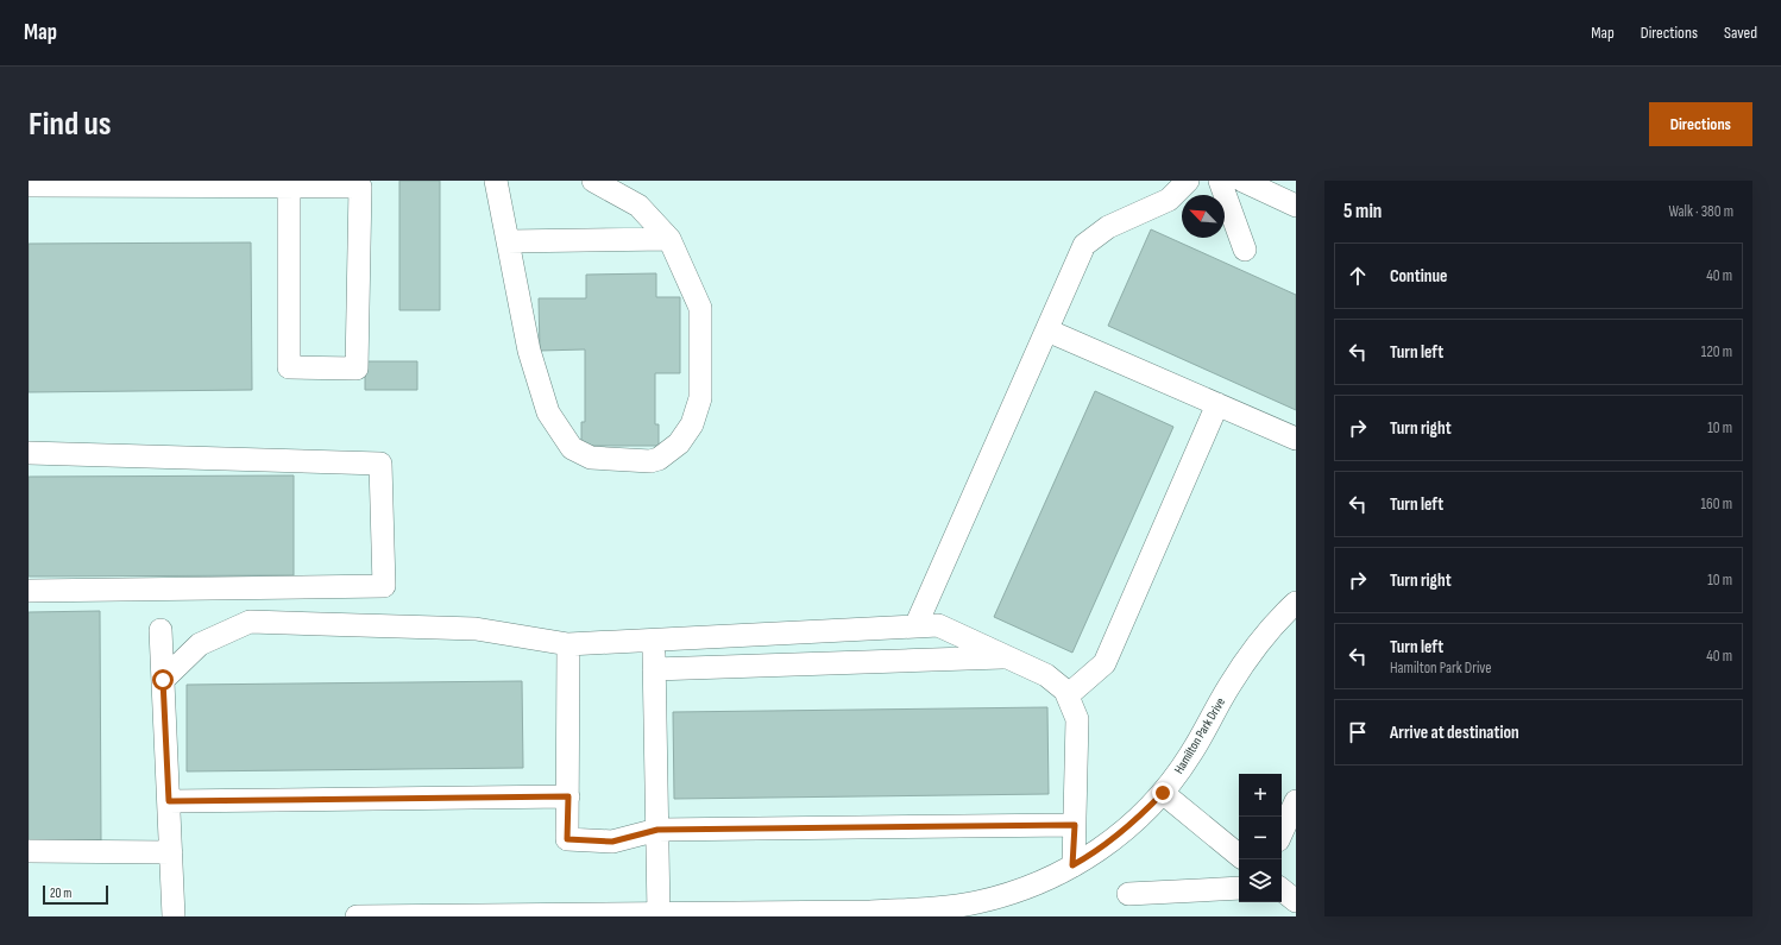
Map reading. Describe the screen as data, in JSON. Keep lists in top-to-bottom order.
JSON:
{
  "streets": {
    "street": ["Hamilton Park Drive"]
  },
  "scale_bar": "20 m",
  "north": "top left",
  "page": {
    "header": "Map",
    "nav": ["Map", "Directions", "Saved"],
    "buttons": "Directions",
    "title": "Find us",
    "heading": ["5 min", "Walk · 380 m"],
    "list": [
      ["Continue", "40 m"],
      ["Turn left", "120 m"],
      ["Turn right", "10 m"],
      ["Turn left", "160 m"],
      ["Turn right", "10 m"],
      ["Turn left", "Hamilton Park Drive", "40 m"],
      "Arrive at destination"
    ],
    "map_buttons": ["+", "−"],
    "scale": "20 m"
  }
}
